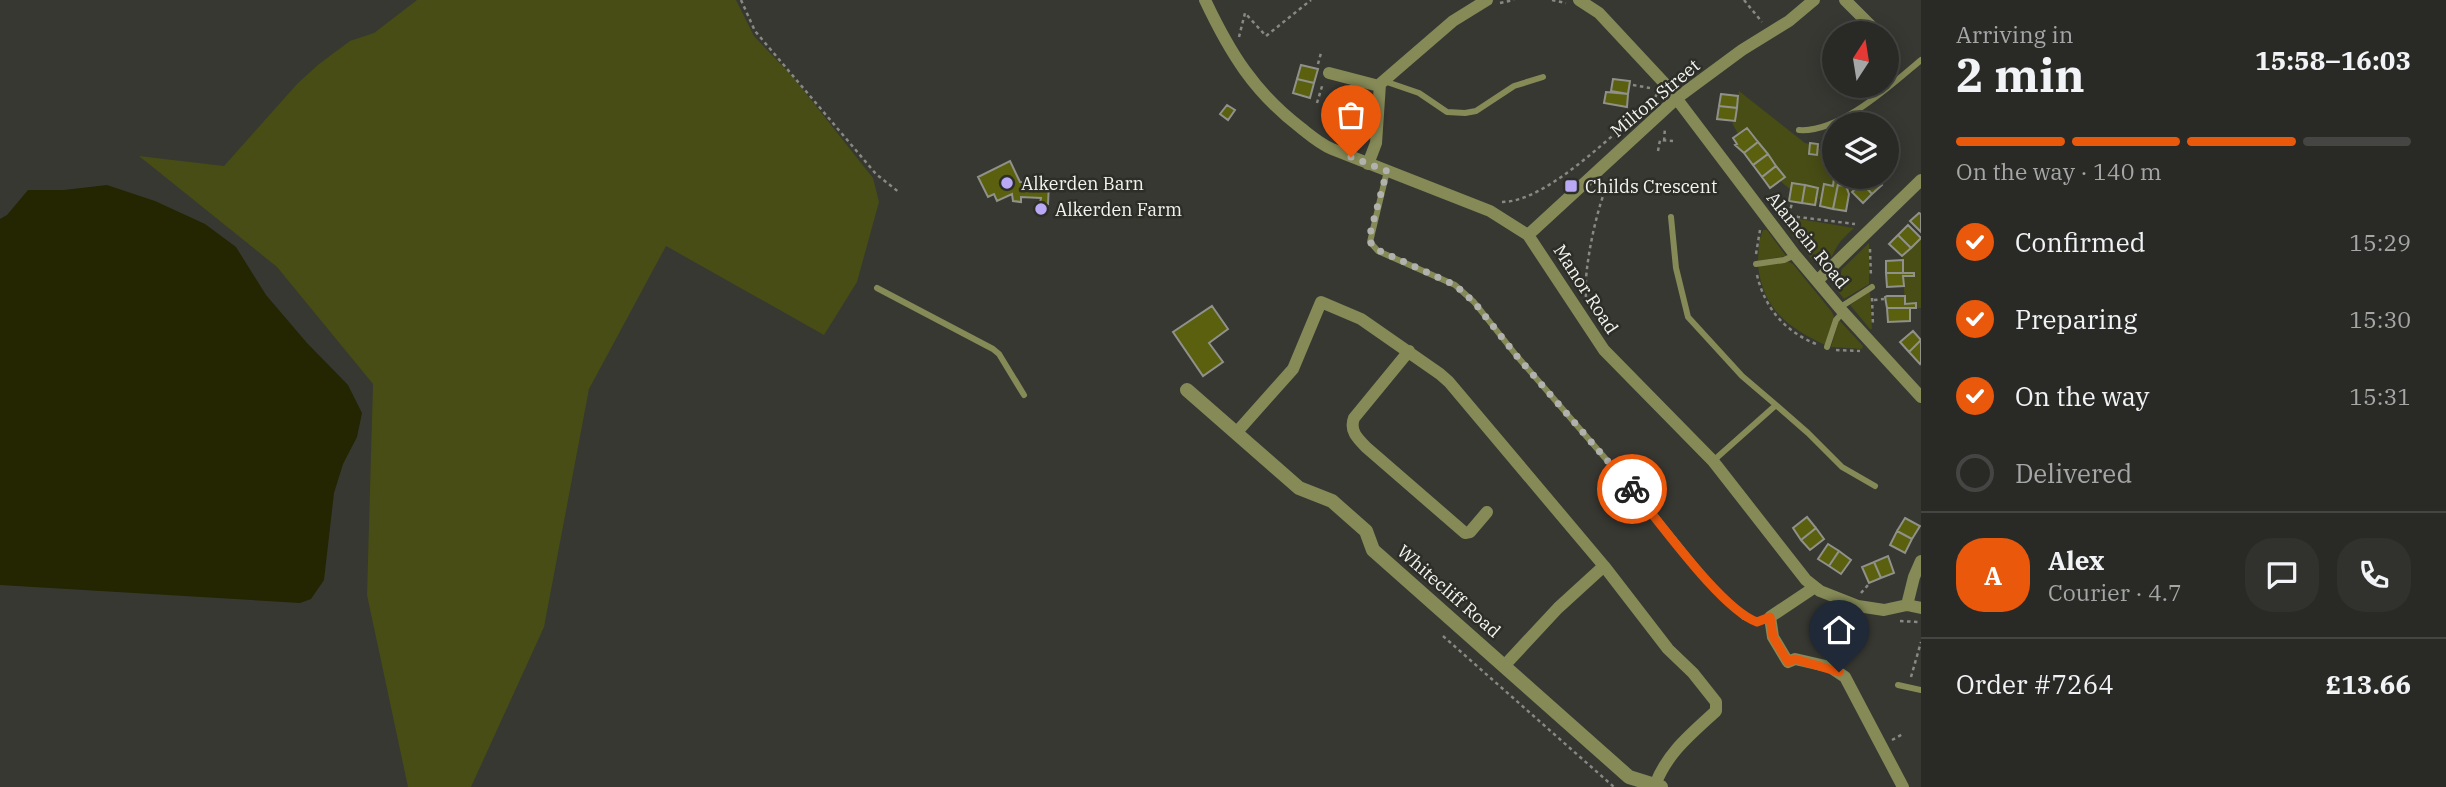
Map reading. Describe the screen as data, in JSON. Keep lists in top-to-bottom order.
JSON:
{
  "streets": {
    "street": [
      "Milton Street",
      "Alamein Road",
      "Manor Road",
      "Whitecliff Road"
    ]
  },
  "crossings": [
    ["Milton Street", "Alamein Road"],
    ["Milton Street", "Manor Road"]
  ],
  "places": {
    "other": ["Alkerden Barn", "Alkerden Farm"],
    "transit": ["Childs Crescent"]
  },
  "north": "top",
  "page": {
    "heading": ["2 min", "Arriving in", "15:58–16:03"],
    "panel": [
      "Alex",
      "Courier · 4.7",
      "Order #7264",
      "£13.66"
    ],
    "bar": "On the way · 140 m",
    "list": [
      ["Confirmed", "15:29"],
      ["Preparing", "15:30"],
      ["On the way", "15:31"],
      "Delivered"
    ],
    "round": "A"
  }
}
